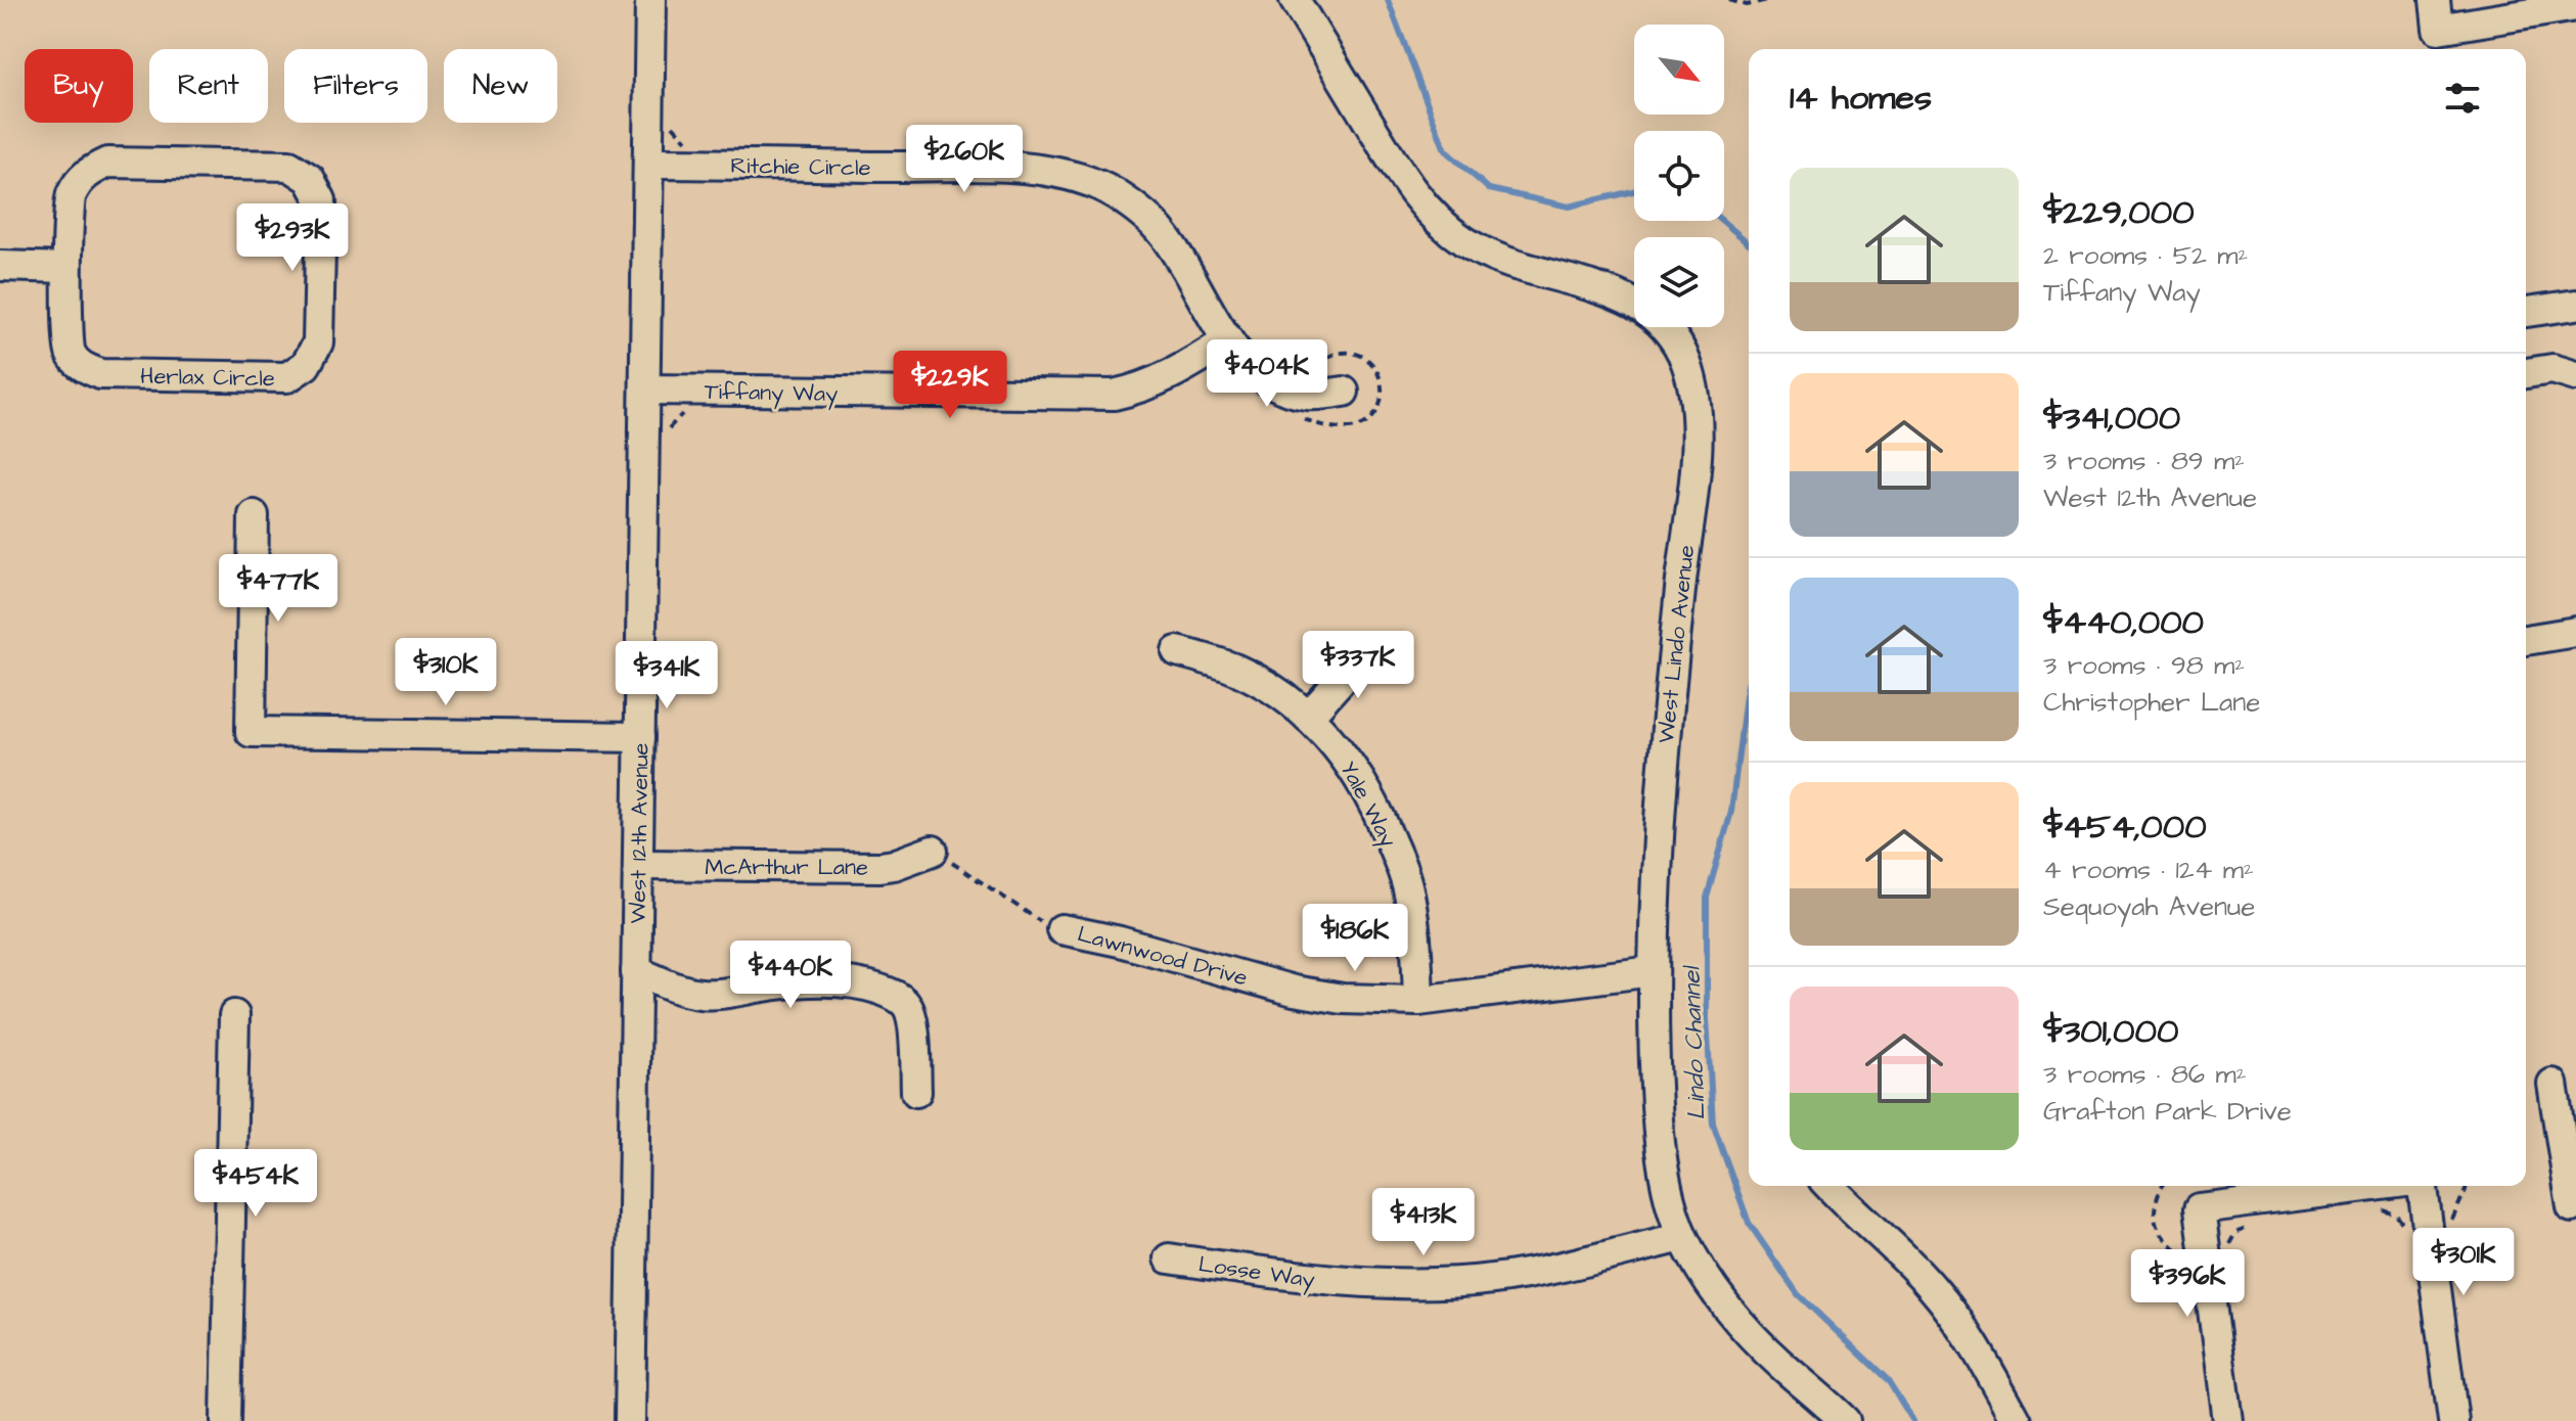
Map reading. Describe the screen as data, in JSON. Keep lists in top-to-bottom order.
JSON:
{
  "streets": {
    "street": [
      "Ritchie Circle",
      "Herlax Circle",
      "Tiffany Way",
      "West Lindo Avenue",
      "Yale Way",
      "West 12th Avenue",
      "McArthur Lane",
      "Lawnwood Drive",
      "Losse Way"
    ]
  },
  "crossings": [
    ["Ritchie Circle", "Tiffany Way"],
    ["Ritchie Circle", "West 12th Avenue"],
    ["Tiffany Way", "West 12th Avenue"],
    ["West Lindo Avenue", "Lawnwood Drive"],
    ["West Lindo Avenue", "Losse Way"],
    ["Yale Way", "Lawnwood Drive"],
    ["West 12th Avenue", "McArthur Lane"]
  ],
  "water": ["Lindo Channel"],
  "north": "bottom right",
  "page": {
    "chip": [
      "Buy",
      "Rent",
      "Filters",
      "New"
    ],
    "heading": "14 homes",
    "price": [
      "$260K",
      "$293K",
      "$404K",
      "$229K",
      "$477K",
      "$337K",
      "$310K",
      "$341K",
      "$186K",
      "$440K",
      "$454K",
      "$413K",
      "$301K",
      "$396K"
    ],
    "list": [
      {
        "name": "$229,000",
        "note": "2 rooms · 52 m² · Tiffany Way"
      },
      {
        "name": "$341,000",
        "note": "3 rooms · 89 m² · West 12th Avenue"
      },
      {
        "name": "$440,000",
        "note": "3 rooms · 98 m² · Christopher Lane"
      },
      {
        "name": "$454,000",
        "note": "4 rooms · 124 m² · Sequoyah Avenue"
      },
      {
        "name": "$301,000",
        "note": "3 rooms · 86 m² · Grafton Park Drive"
      }
    ]
  }
}
